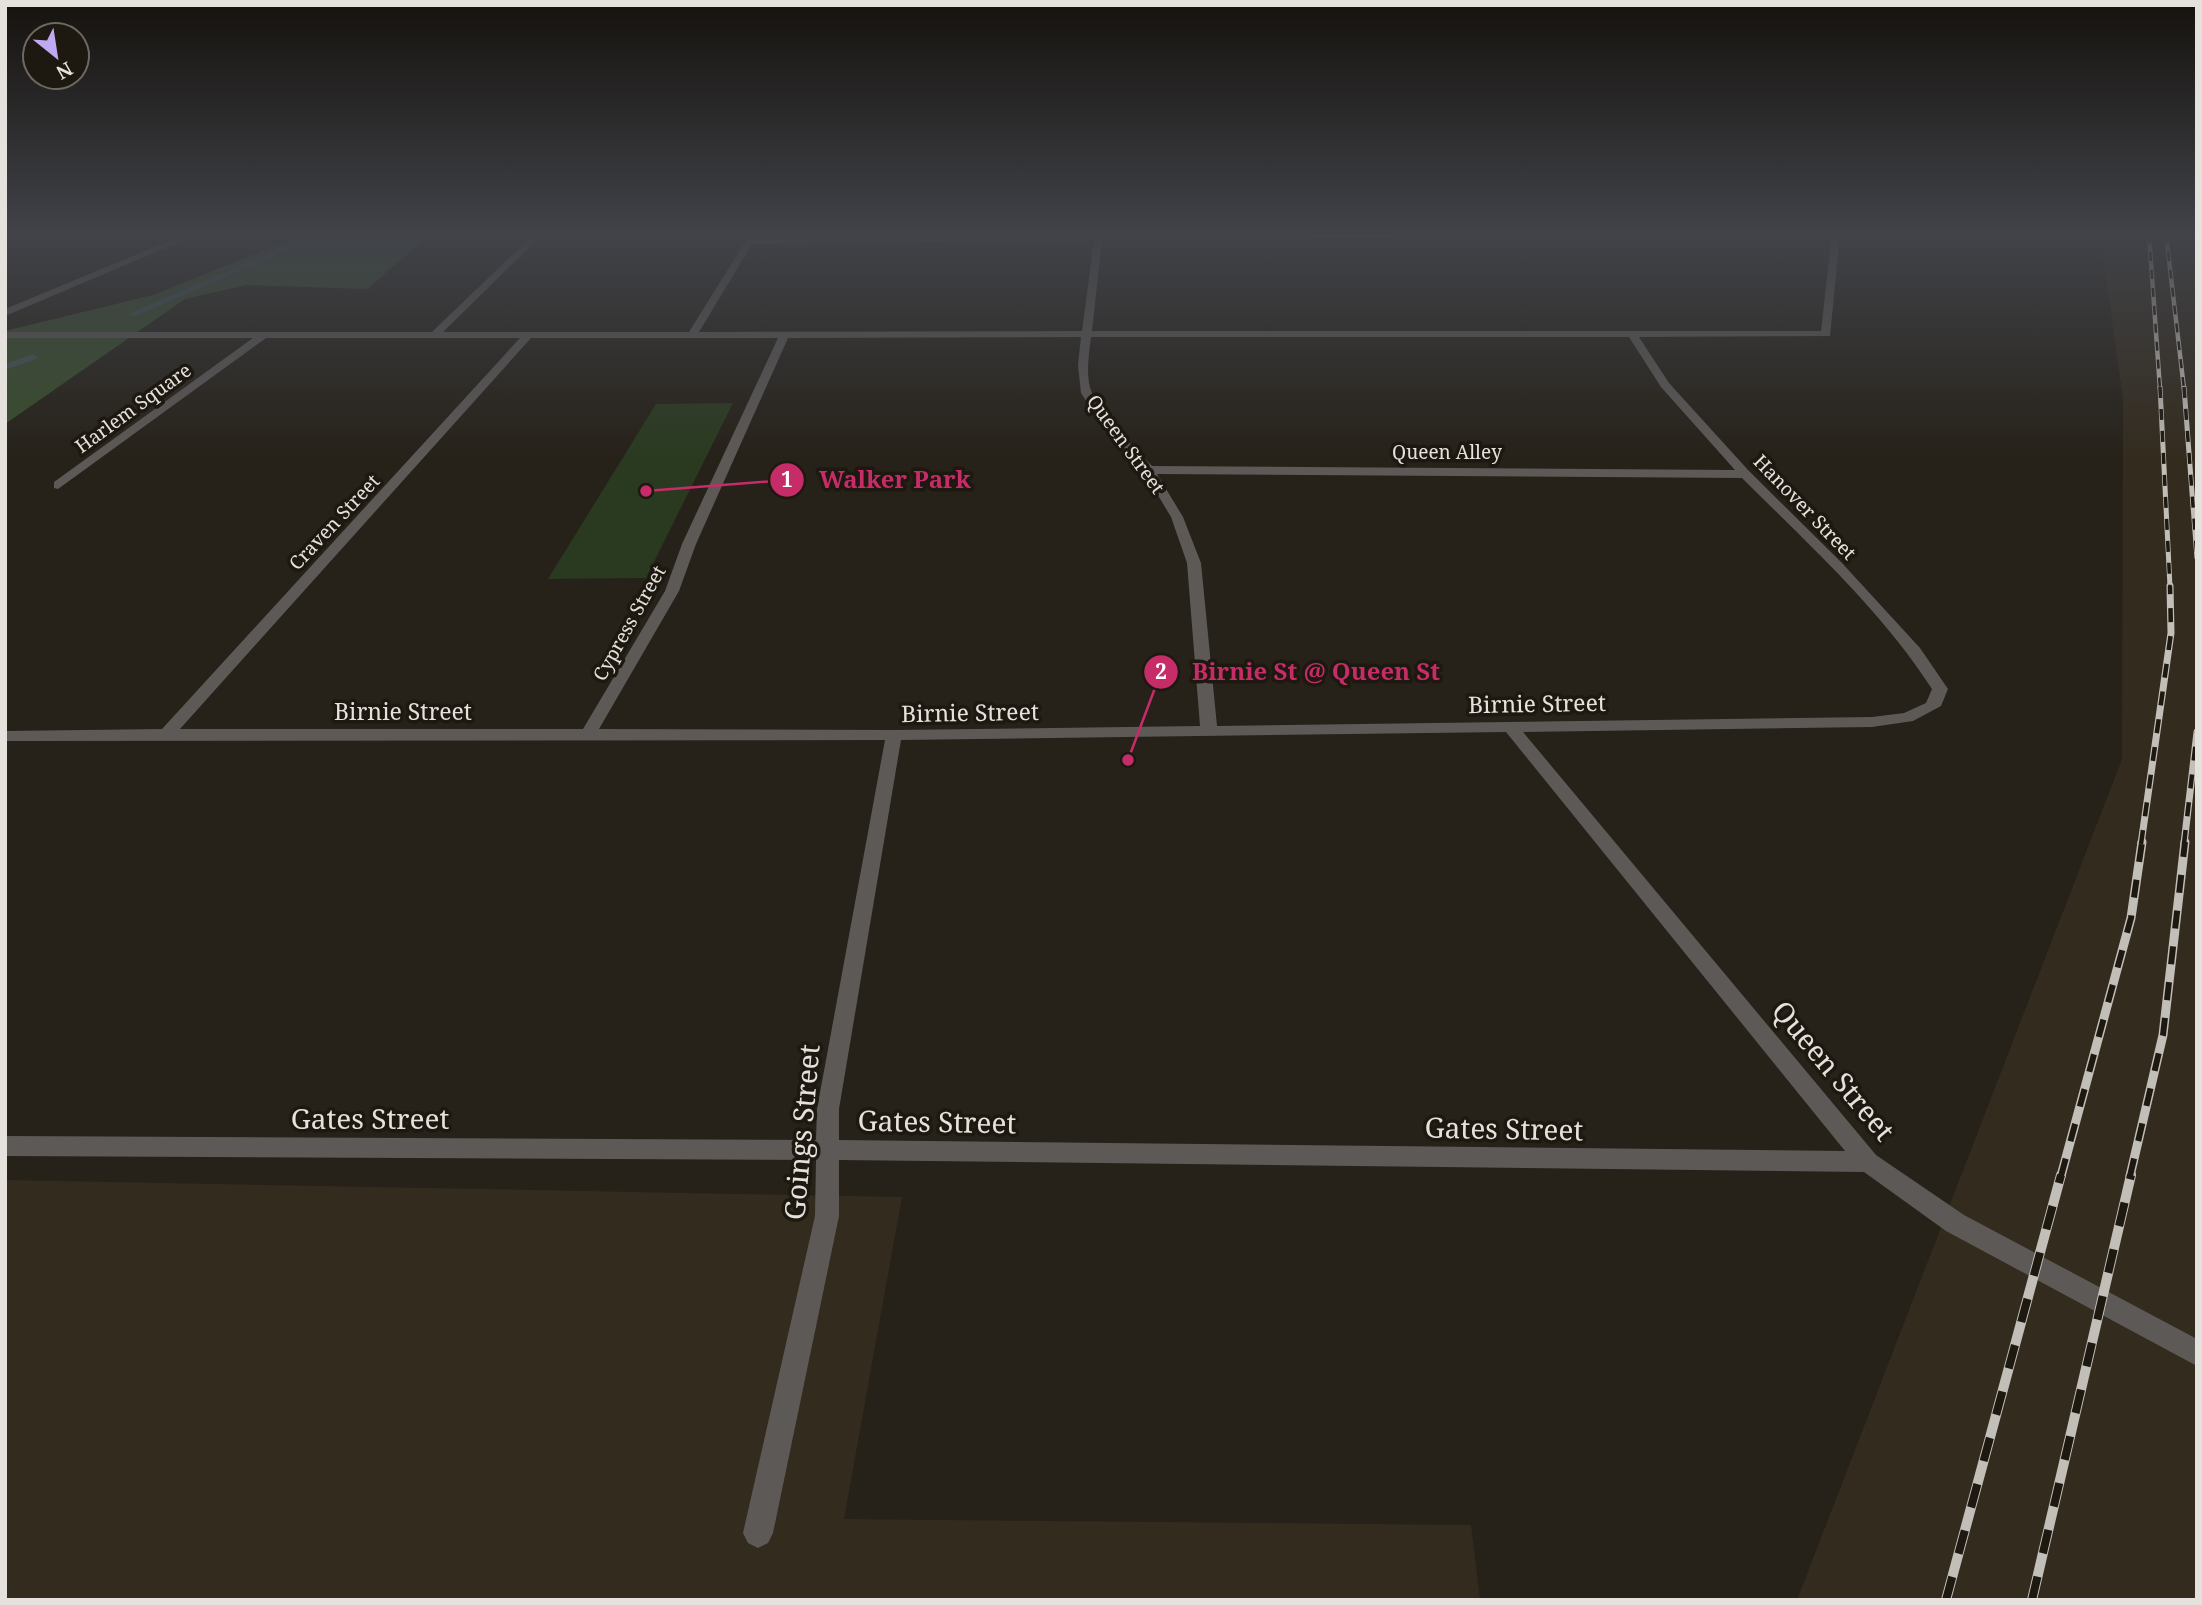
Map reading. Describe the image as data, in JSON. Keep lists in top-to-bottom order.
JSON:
{
  "streets": {
    "street": [
      "Harlem Square",
      "Queen Street",
      "Queen Alley",
      "Hanover Street",
      "Craven Street",
      "Cypress Street",
      "Birnie Street",
      "Gates Street",
      "Goings Street"
    ]
  },
  "crossings": [
    ["Queen Street", "Queen Alley"],
    ["Queen Street", "Birnie Street"],
    ["Queen Street", "Gates Street"],
    ["Queen Alley", "Hanover Street"],
    ["Hanover Street", "Birnie Street"],
    ["Craven Street", "Birnie Street"],
    ["Cypress Street", "Birnie Street"],
    ["Birnie Street", "Goings Street"],
    ["Gates Street", "Goings Street"]
  ],
  "places": ["Walker Park", "Birnie St @ Queen St"],
  "north": "bottom right"
}
